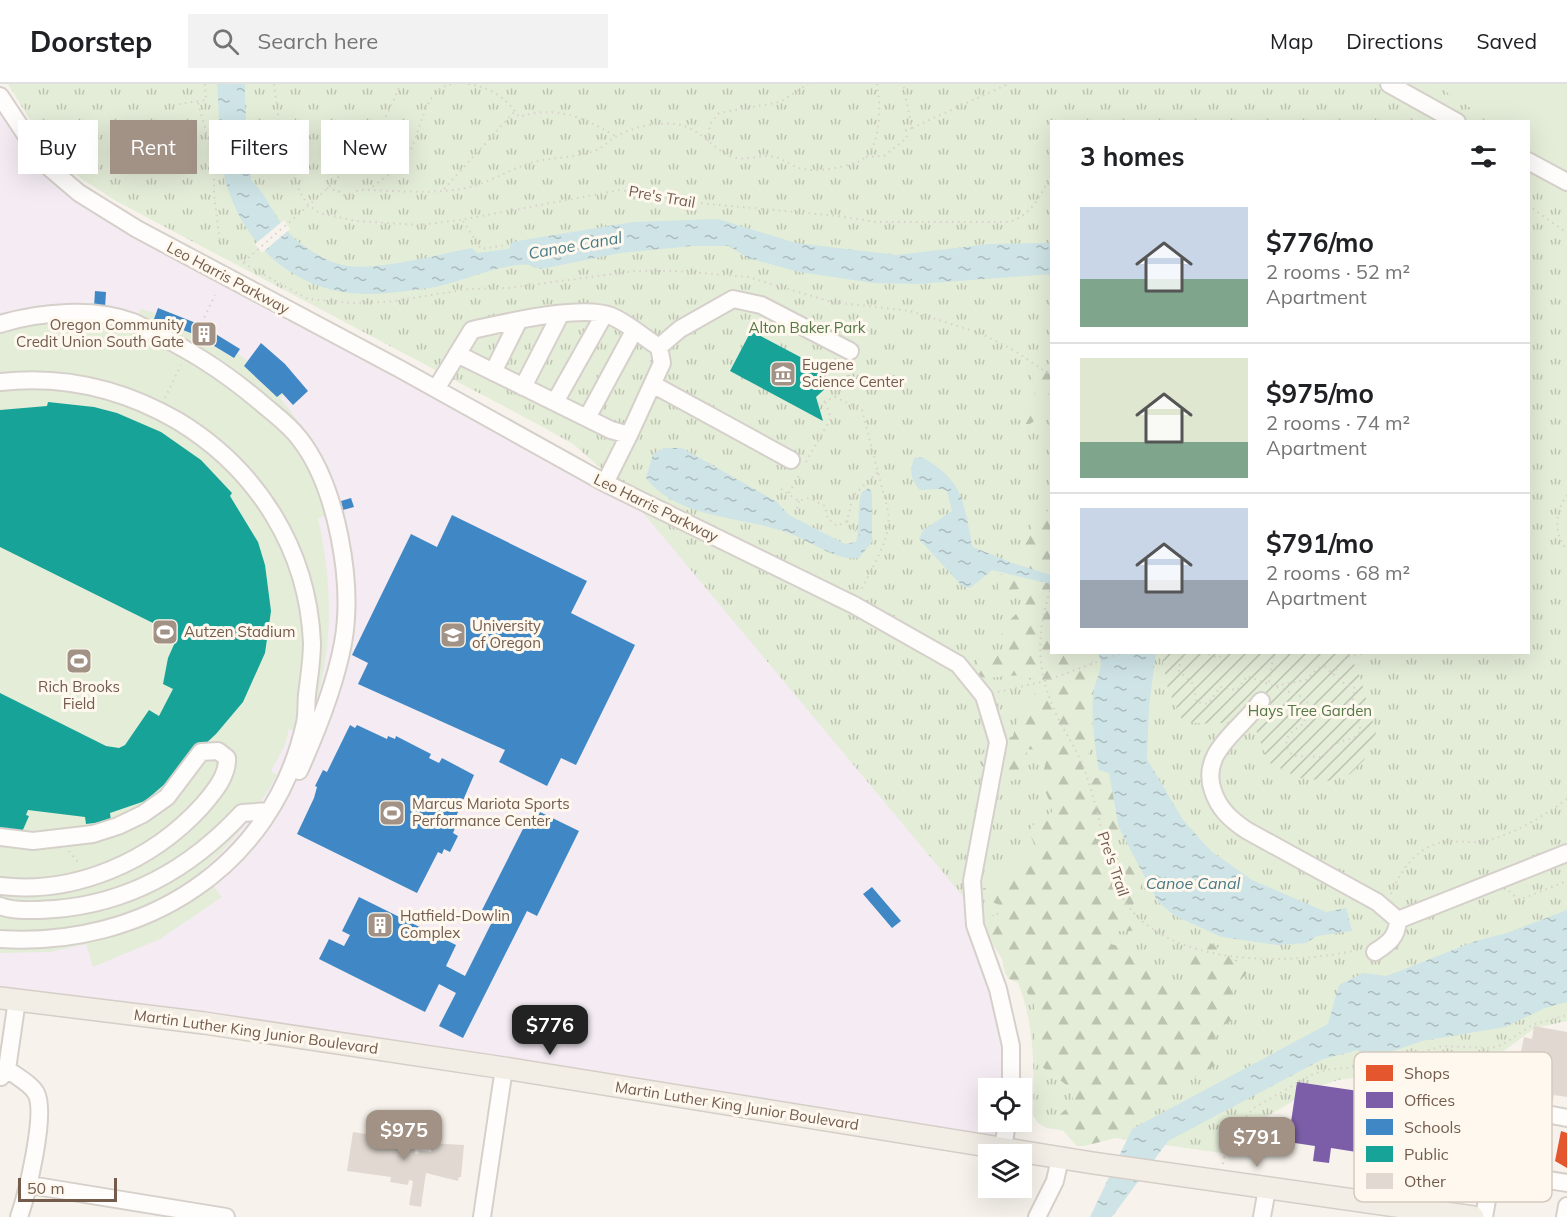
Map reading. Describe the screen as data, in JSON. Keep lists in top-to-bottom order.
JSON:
{
  "streets": {
    "main road": ["Martin Luther King Junior Boulevard"],
    "street": ["Leo Harris Parkway"],
    "path": ["Pre's Trail"]
  },
  "water": ["Canoe Canal"],
  "parks": ["Alton Baker Park", "Hays Tree Garden"],
  "places": {
    "building": ["Oregon Community Credit Union South Gate", "Hatfield-Dowlin Complex"],
    "museum": ["Eugene Science Center"],
    "sports": ["Autzen Stadium", "Rich Brooks Field", "Marcus Mariota Sports Performance Center"],
    "school or university": ["University of Oregon"]
  },
  "legend": [
    "Shops",
    "Offices",
    "Schools",
    "Public",
    "Other"
  ],
  "scale_bar": "50 m",
  "page": {
    "header": "Doorstep",
    "search": "Search here",
    "nav": ["Map", "Directions", "Saved"],
    "chip": [
      "Buy",
      "Rent",
      "Filters",
      "New"
    ],
    "heading": "3 homes",
    "list": [
      {
        "name": "$776/mo",
        "note": "2 rooms · 52 m² · Apartment"
      },
      {
        "name": "$975/mo",
        "note": "2 rooms · 74 m² · Apartment"
      },
      {
        "name": "$791/mo",
        "note": "2 rooms · 68 m² · Apartment"
      }
    ],
    "price": ["$776", "$975", "$791"],
    "scale": "50 m"
  }
}
